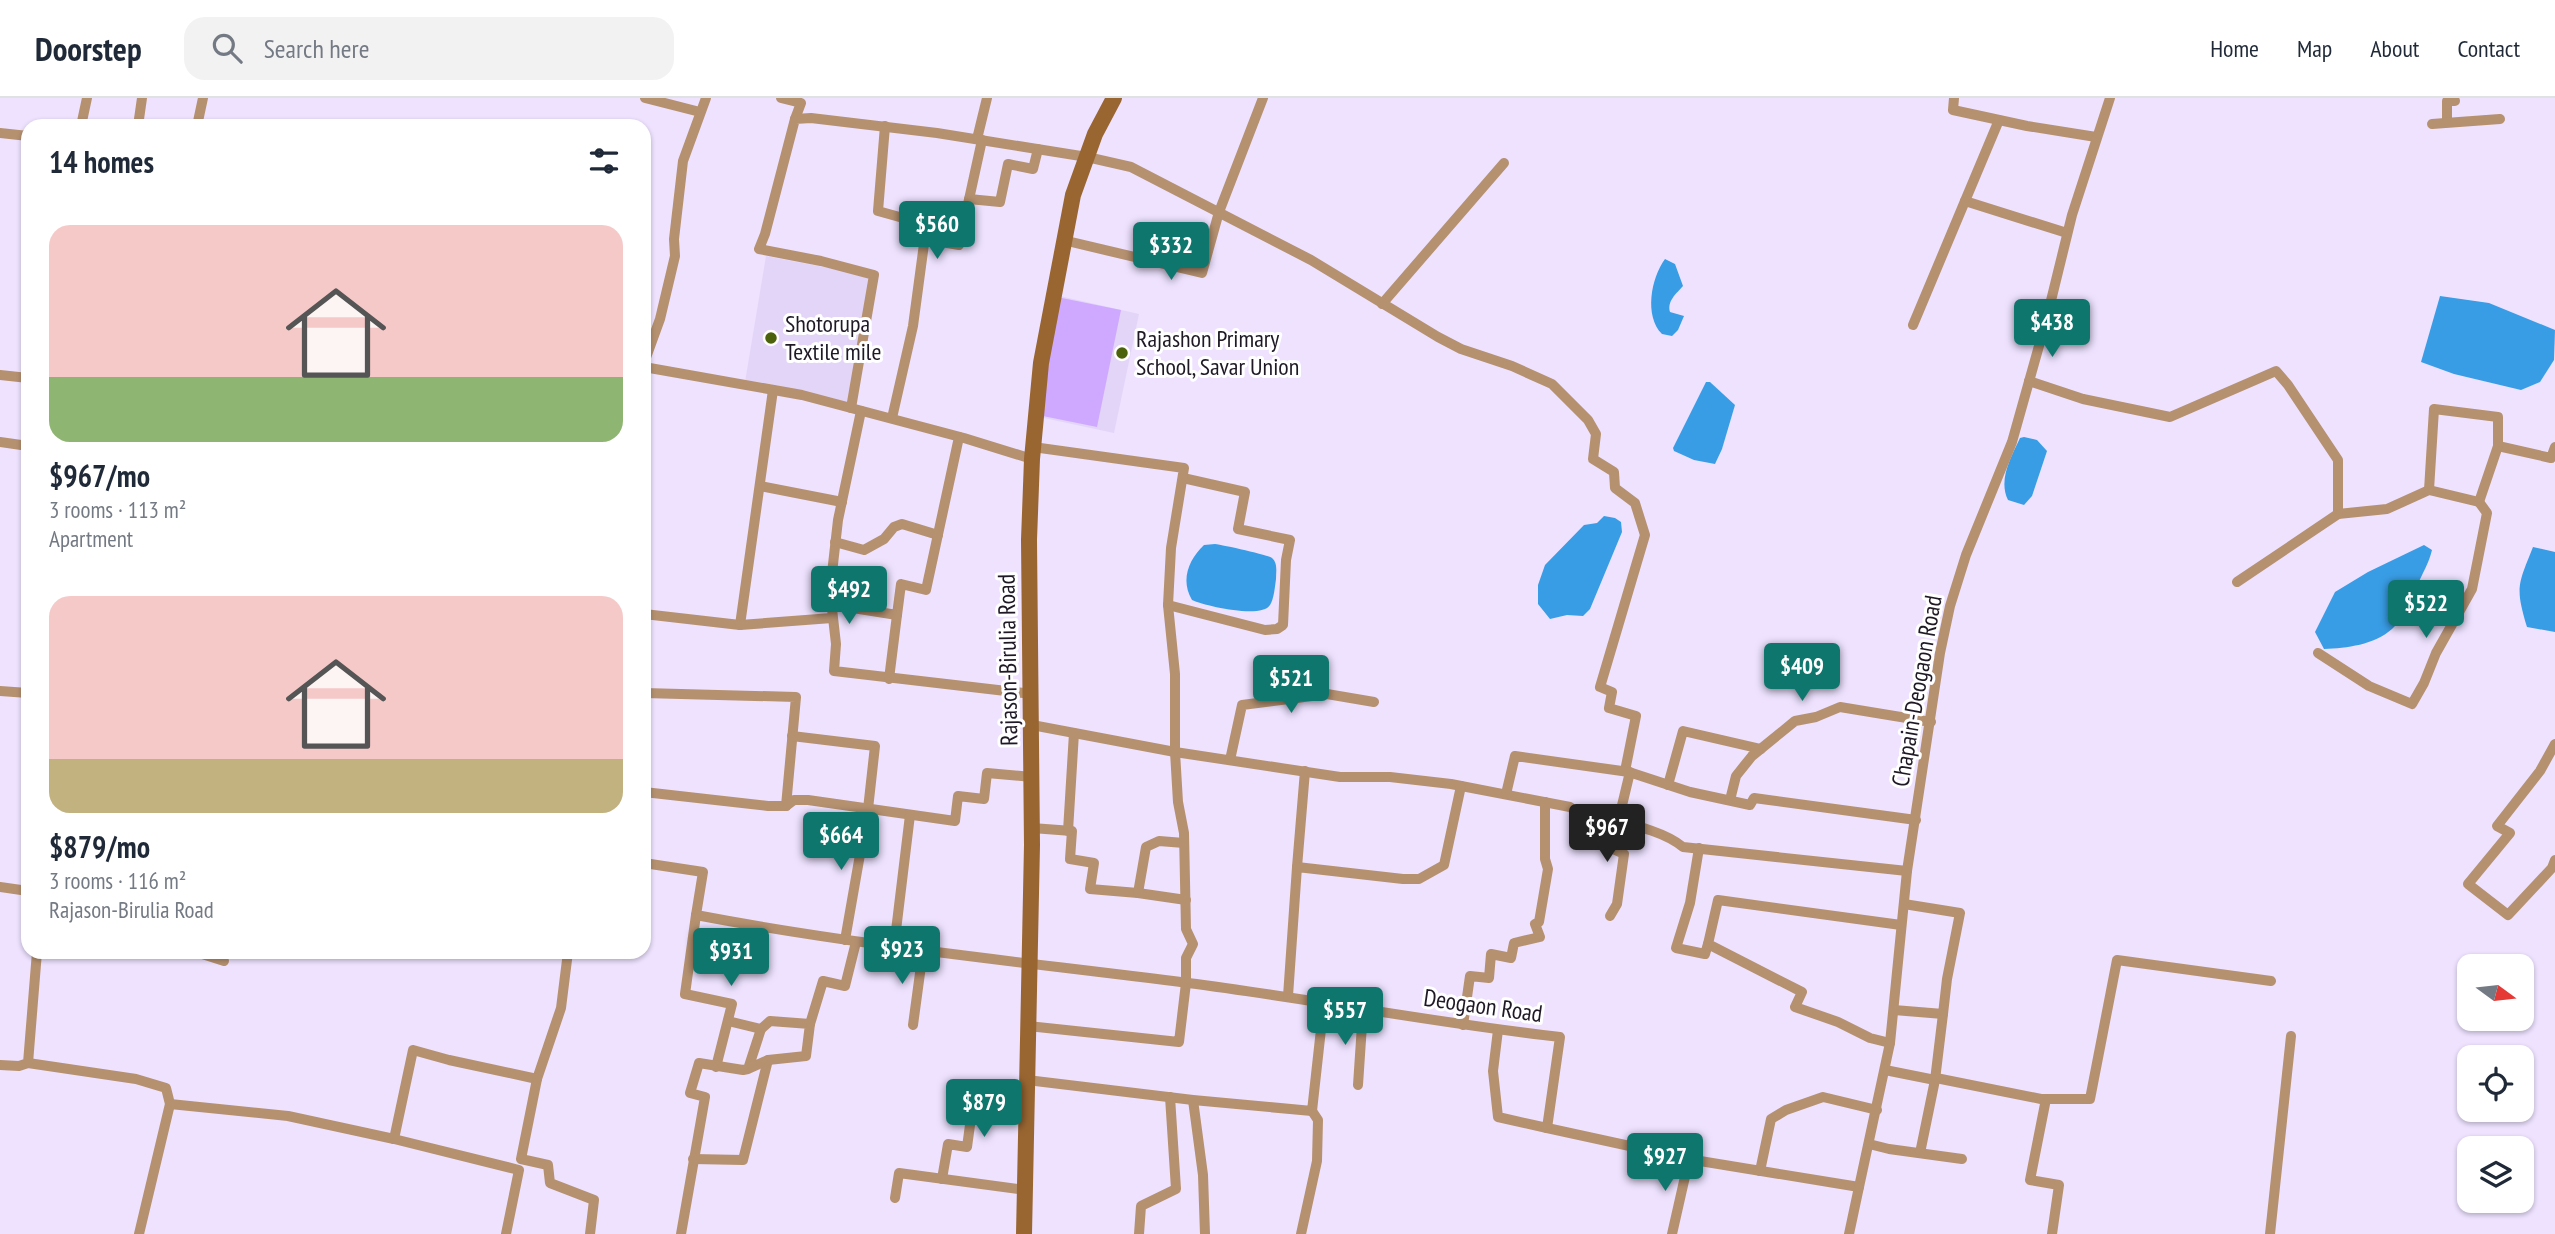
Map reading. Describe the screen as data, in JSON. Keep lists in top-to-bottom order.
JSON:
{
  "streets": {
    "street": ["Rajason-Birulia Road", "Chapain-Deogaon Road", "Deogaon Road"]
  },
  "crossings": [
    ["Rajason-Birulia Road", "Deogaon Road"]
  ],
  "places": ["Shotorupa Textile mile", "Rajashon Primary School, Savar Union"],
  "north": "right",
  "page": {
    "header": "Doorstep",
    "search": "Search here",
    "nav": [
      "Home",
      "Map",
      "About",
      "Contact"
    ],
    "heading": "14 homes",
    "price": [
      "$560",
      "$332",
      "$438",
      "$492",
      "$522",
      "$409",
      "$521",
      "$967",
      "$664",
      "$923",
      "$931",
      "$557",
      "$879",
      "$927"
    ],
    "list": [
      {
        "name": "$967/mo",
        "note": "3 rooms · 113 m² · Apartment"
      },
      {
        "name": "$879/mo",
        "note": "3 rooms · 116 m² · Rajason-Birulia Road"
      }
    ]
  }
}
